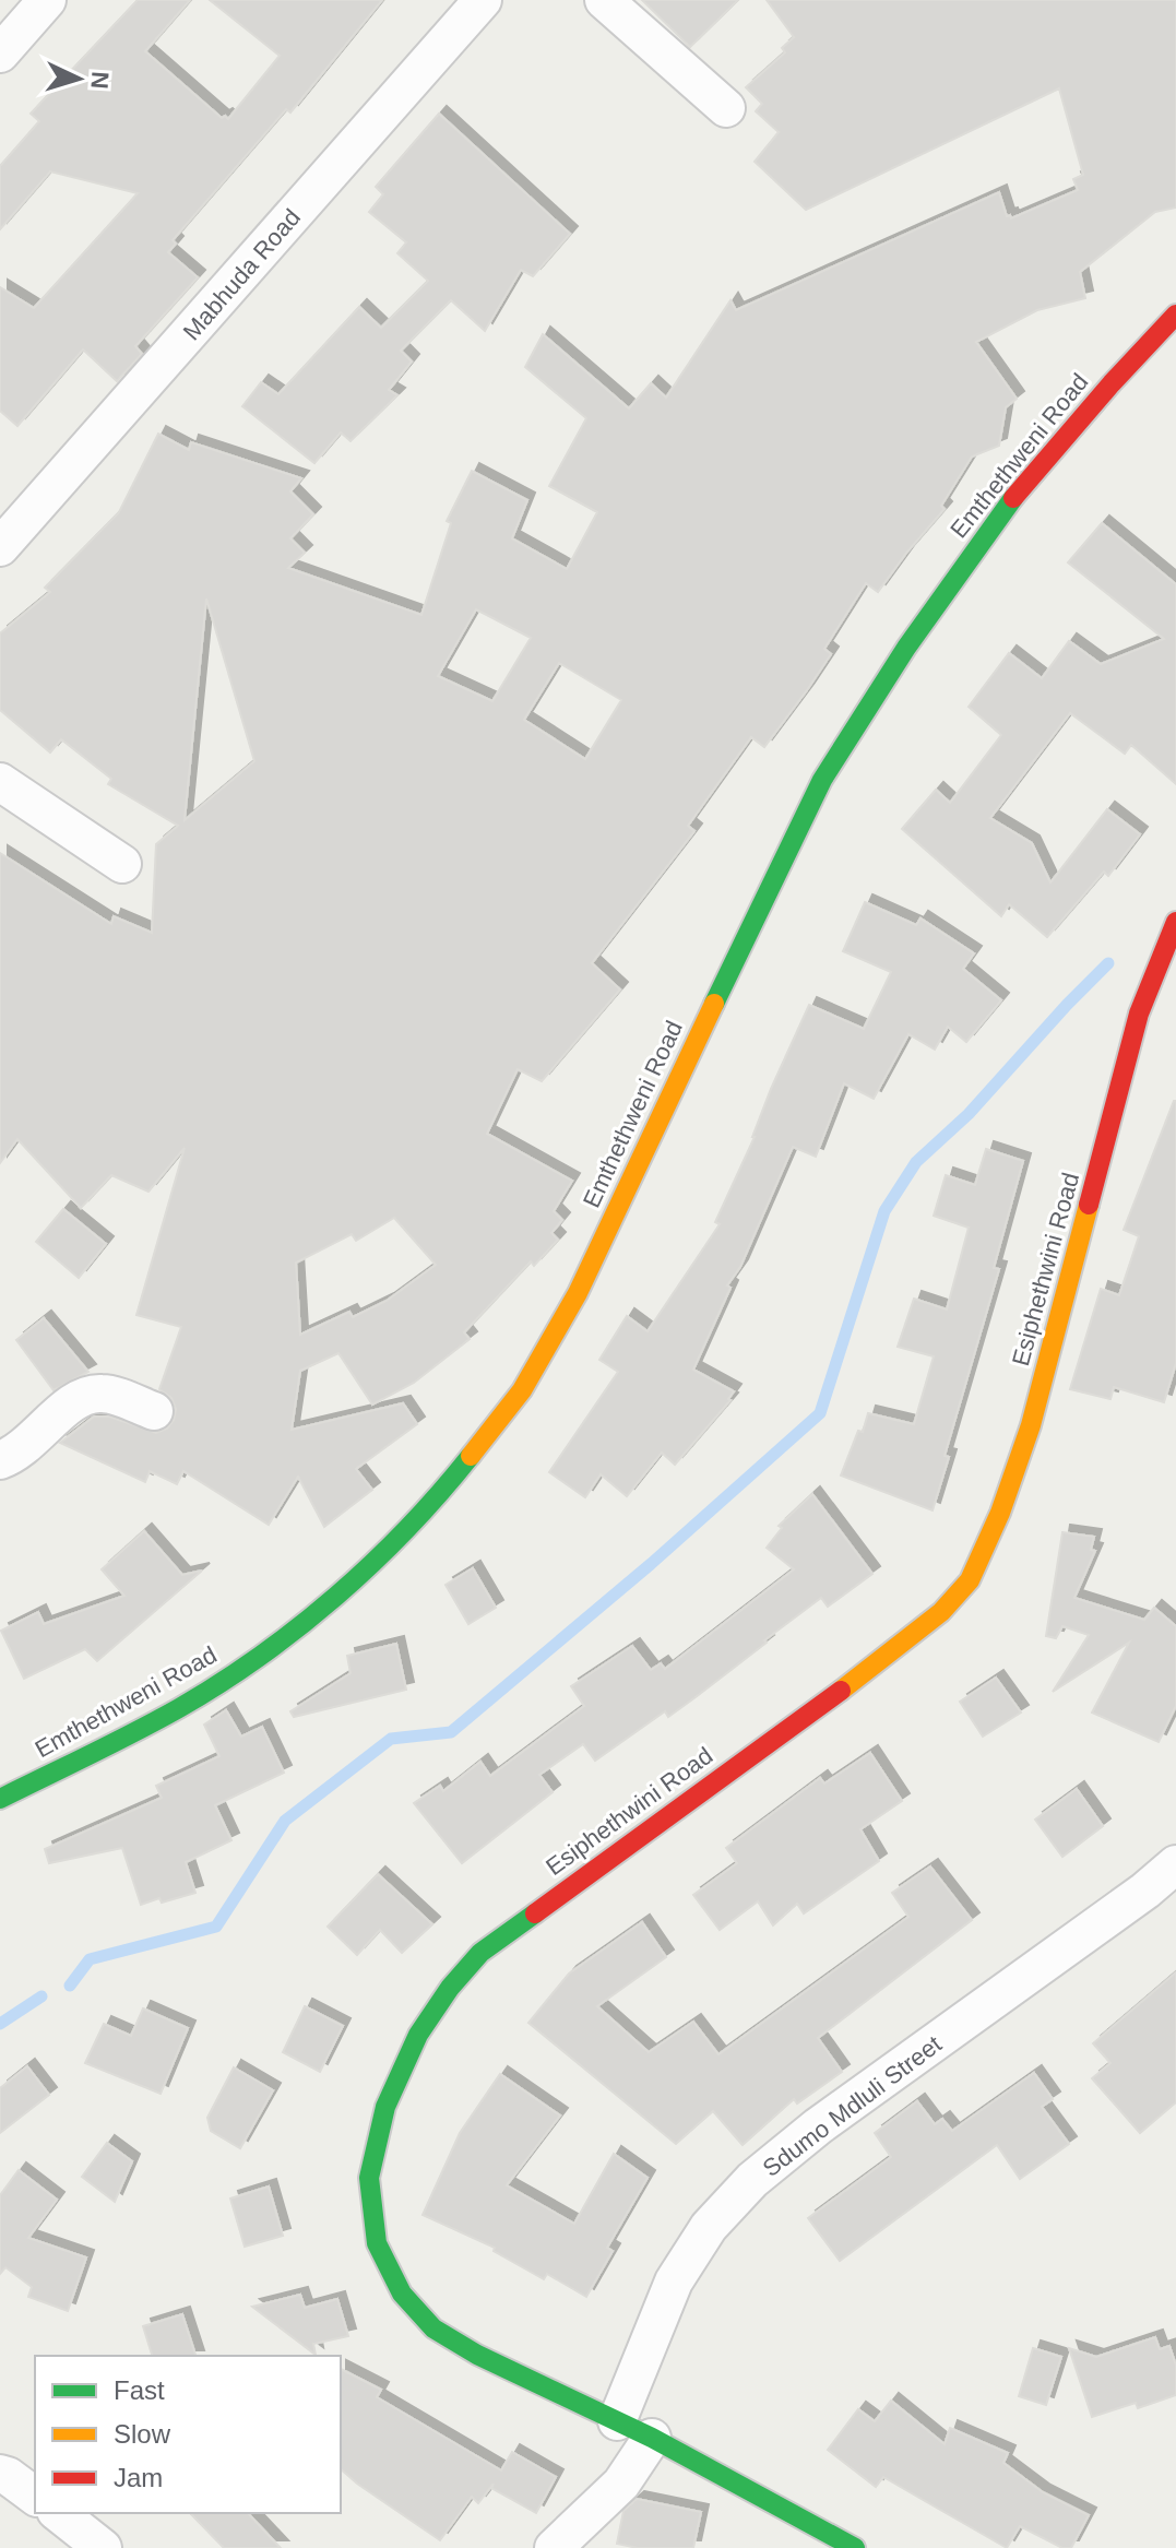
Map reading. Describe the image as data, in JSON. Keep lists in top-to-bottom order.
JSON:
{
  "streets": {
    "street": [
      "Mabhuda Road",
      "Emthethweni Road",
      "Esiphethwini Road",
      "Sdumo Mdluli Street"
    ]
  },
  "crossings": [
    ["Esiphethwini Road", "Sdumo Mdluli Street"]
  ],
  "legend": ["Fast", "Slow", "Jam"],
  "north": "right"
}
